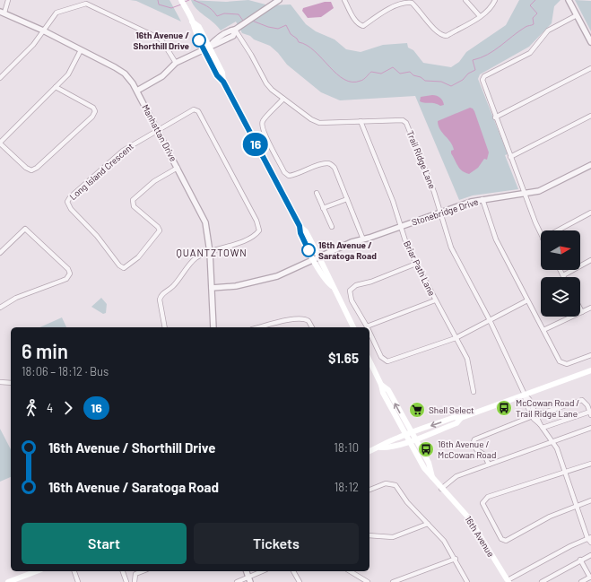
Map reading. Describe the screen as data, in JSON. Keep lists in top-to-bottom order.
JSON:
{
  "streets": {
    "main road": ["16th Avenue"],
    "street": [
      "Manhattan Drive",
      "Trail Ridge Lane",
      "Long Island Crescent",
      "Stonebridge Drive",
      "Briar Path Lane"
    ]
  },
  "crossings": [
    ["Manhattan Drive", "Long Island Crescent"],
    ["Manhattan Drive", "Stonebridge Drive"],
    ["Trail Ridge Lane", "Stonebridge Drive"],
    ["Trail Ridge Lane", "Briar Path Lane"],
    ["Stonebridge Drive", "Briar Path Lane"]
  ],
  "districts": ["QUANTZTOWN"],
  "places": {
    "other": ["16th Avenue / Shorthill Drive", "16th Avenue / Saratoga Road"],
    "bus stop": ["McCowan Road / Trail Ridge Lane", "16th Avenue / McCowan Road"],
    "supermarket": ["Shell Select"]
  },
  "lines": ["bus line 16"],
  "north": "right",
  "page": {
    "on_map": "16",
    "heading": ["6 min", "18:06 – 18:12 · Bus", "$1.65"],
    "legs": ["4", "16"],
    "list": [
      {
        "name": "16th Avenue / Shorthill Drive",
        "value": "18:10"
      },
      {
        "name": "16th Avenue / Saratoga Road",
        "value": "18:12"
      }
    ],
    "buttons": ["Start", "Tickets"]
  }
}
